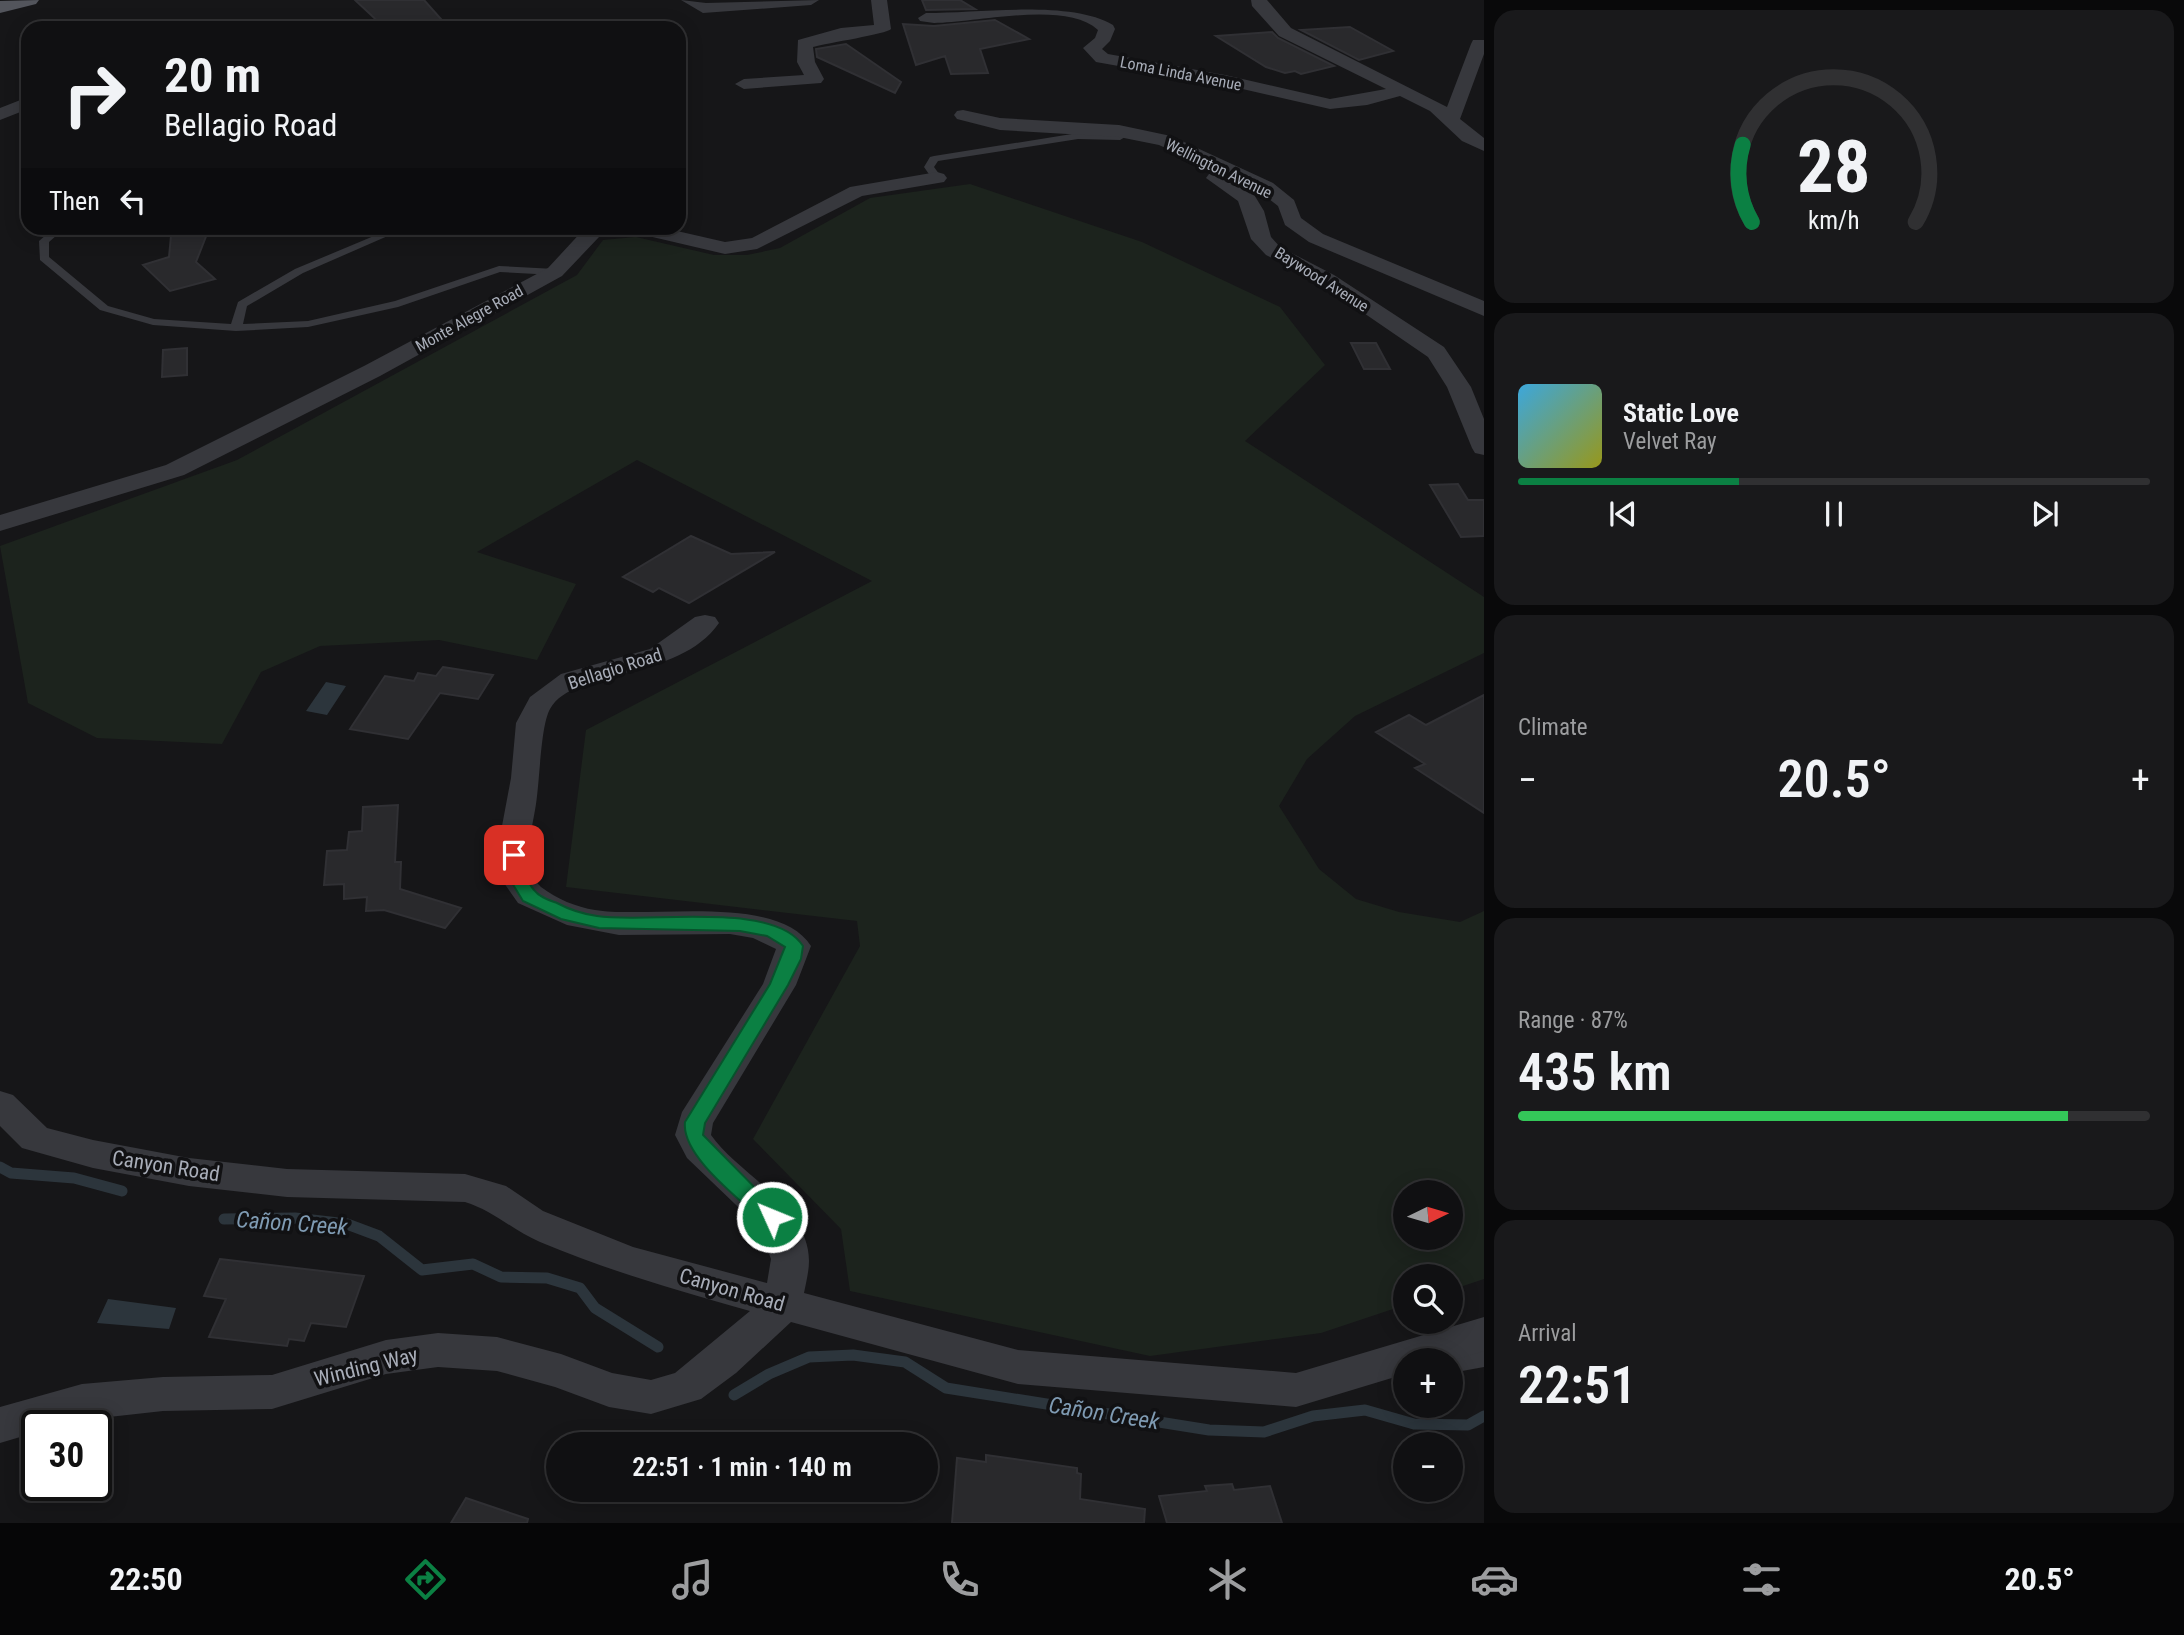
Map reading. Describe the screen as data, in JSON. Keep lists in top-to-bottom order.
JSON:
{
  "streets": {
    "street": [
      "Loma Linda Avenue",
      "Wellington Avenue",
      "Baywood Avenue",
      "Monte Alegre Road",
      "Bellagio Road",
      "Canyon Road",
      "Winding Way"
    ]
  },
  "crossings": [
    ["Wellington Avenue", "Baywood Avenue"],
    ["Bellagio Road", "Canyon Road"],
    ["Bellagio Road", "Winding Way"],
    ["Canyon Road", "Winding Way"]
  ],
  "water": ["Cañon Creek"],
  "north": "right",
  "page": {
    "turn": ["20 m", "Bellagio Road"],
    "then": "Then",
    "song": ["Static Love", "Velvet Ray"],
    "tile": [
      "Climate",
      ["Range · 87%", "435 km"],
      ["Arrival", "22:51"]
    ],
    "heat": ["−", "20.5°", "+"],
    "map_buttons": ["+", "−"],
    "limit": "30",
    "trip": "22:51 · 1 min · 140 m",
    "tabs": ["22:50", "20.5°"],
    "gauge": ["28", "km/h"]
  }
}
